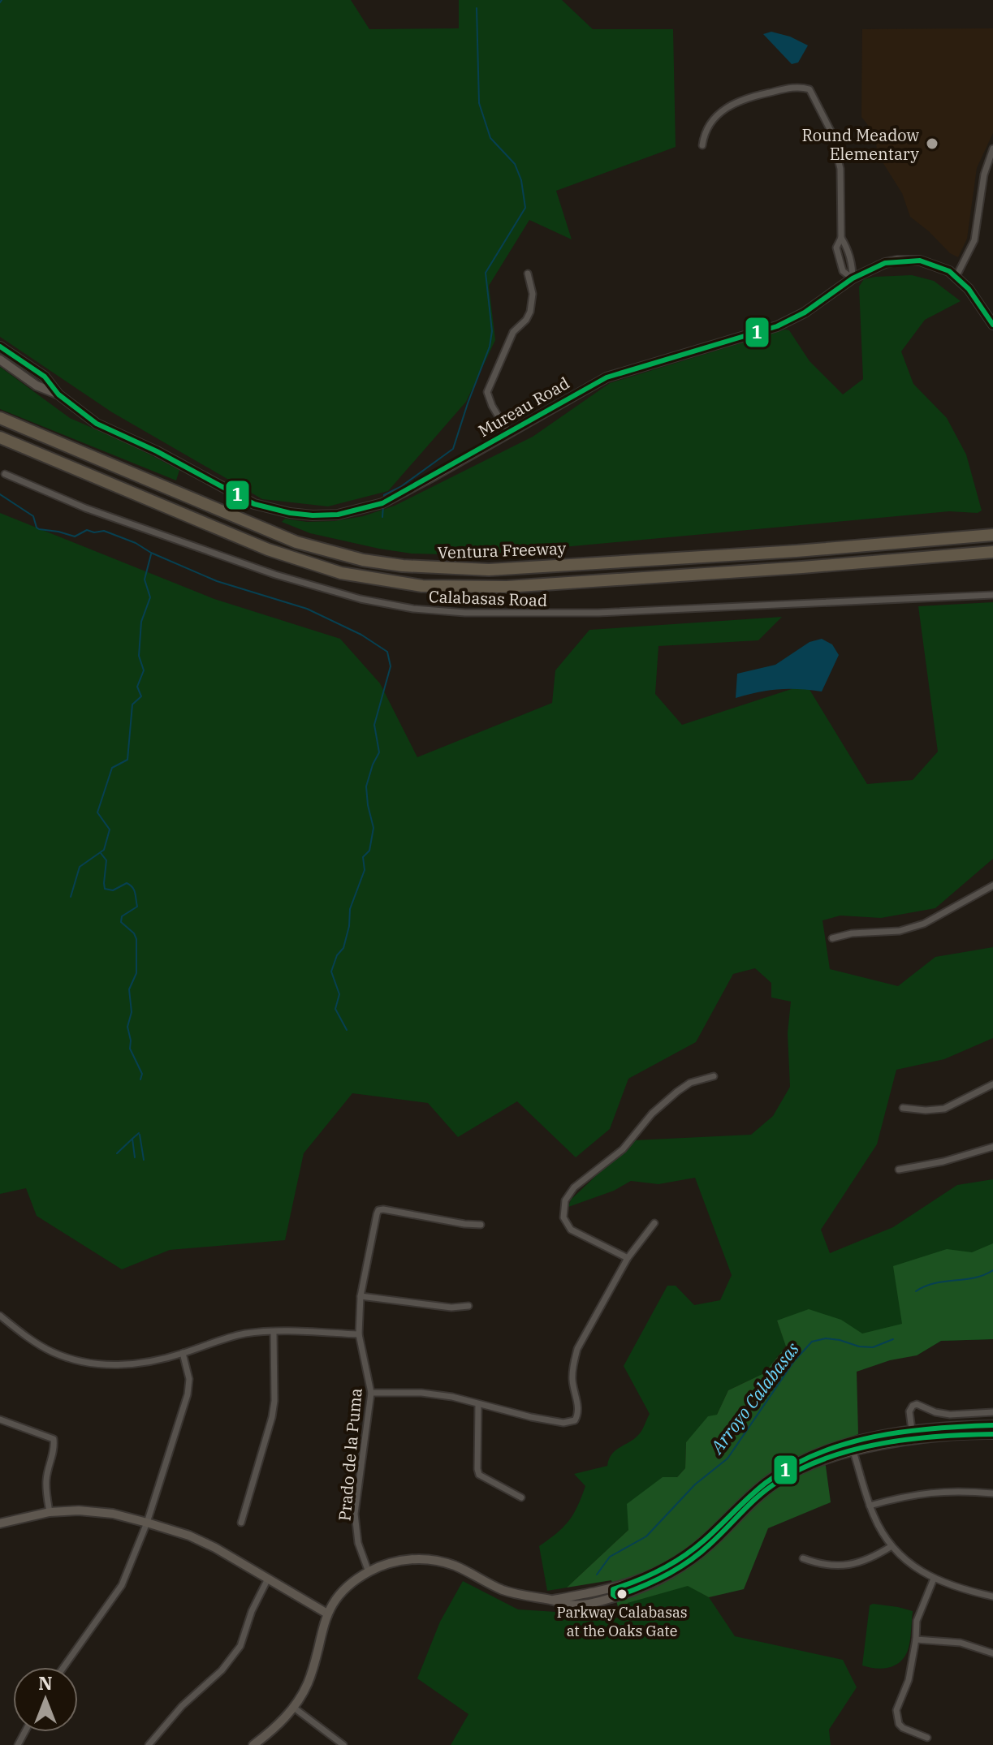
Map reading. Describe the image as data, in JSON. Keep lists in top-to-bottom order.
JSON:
{
  "streets": {
    "highway": ["Ventura Freeway"],
    "street": ["Mureau Road", "Calabasas Road", "Prado de la Puma"]
  },
  "water": ["Arroyo Calabasas"],
  "places": ["Round Meadow Elementary", "Parkway Calabasas at the Oaks Gate"],
  "lines": ["transit line 1"],
  "north": "top"
}
